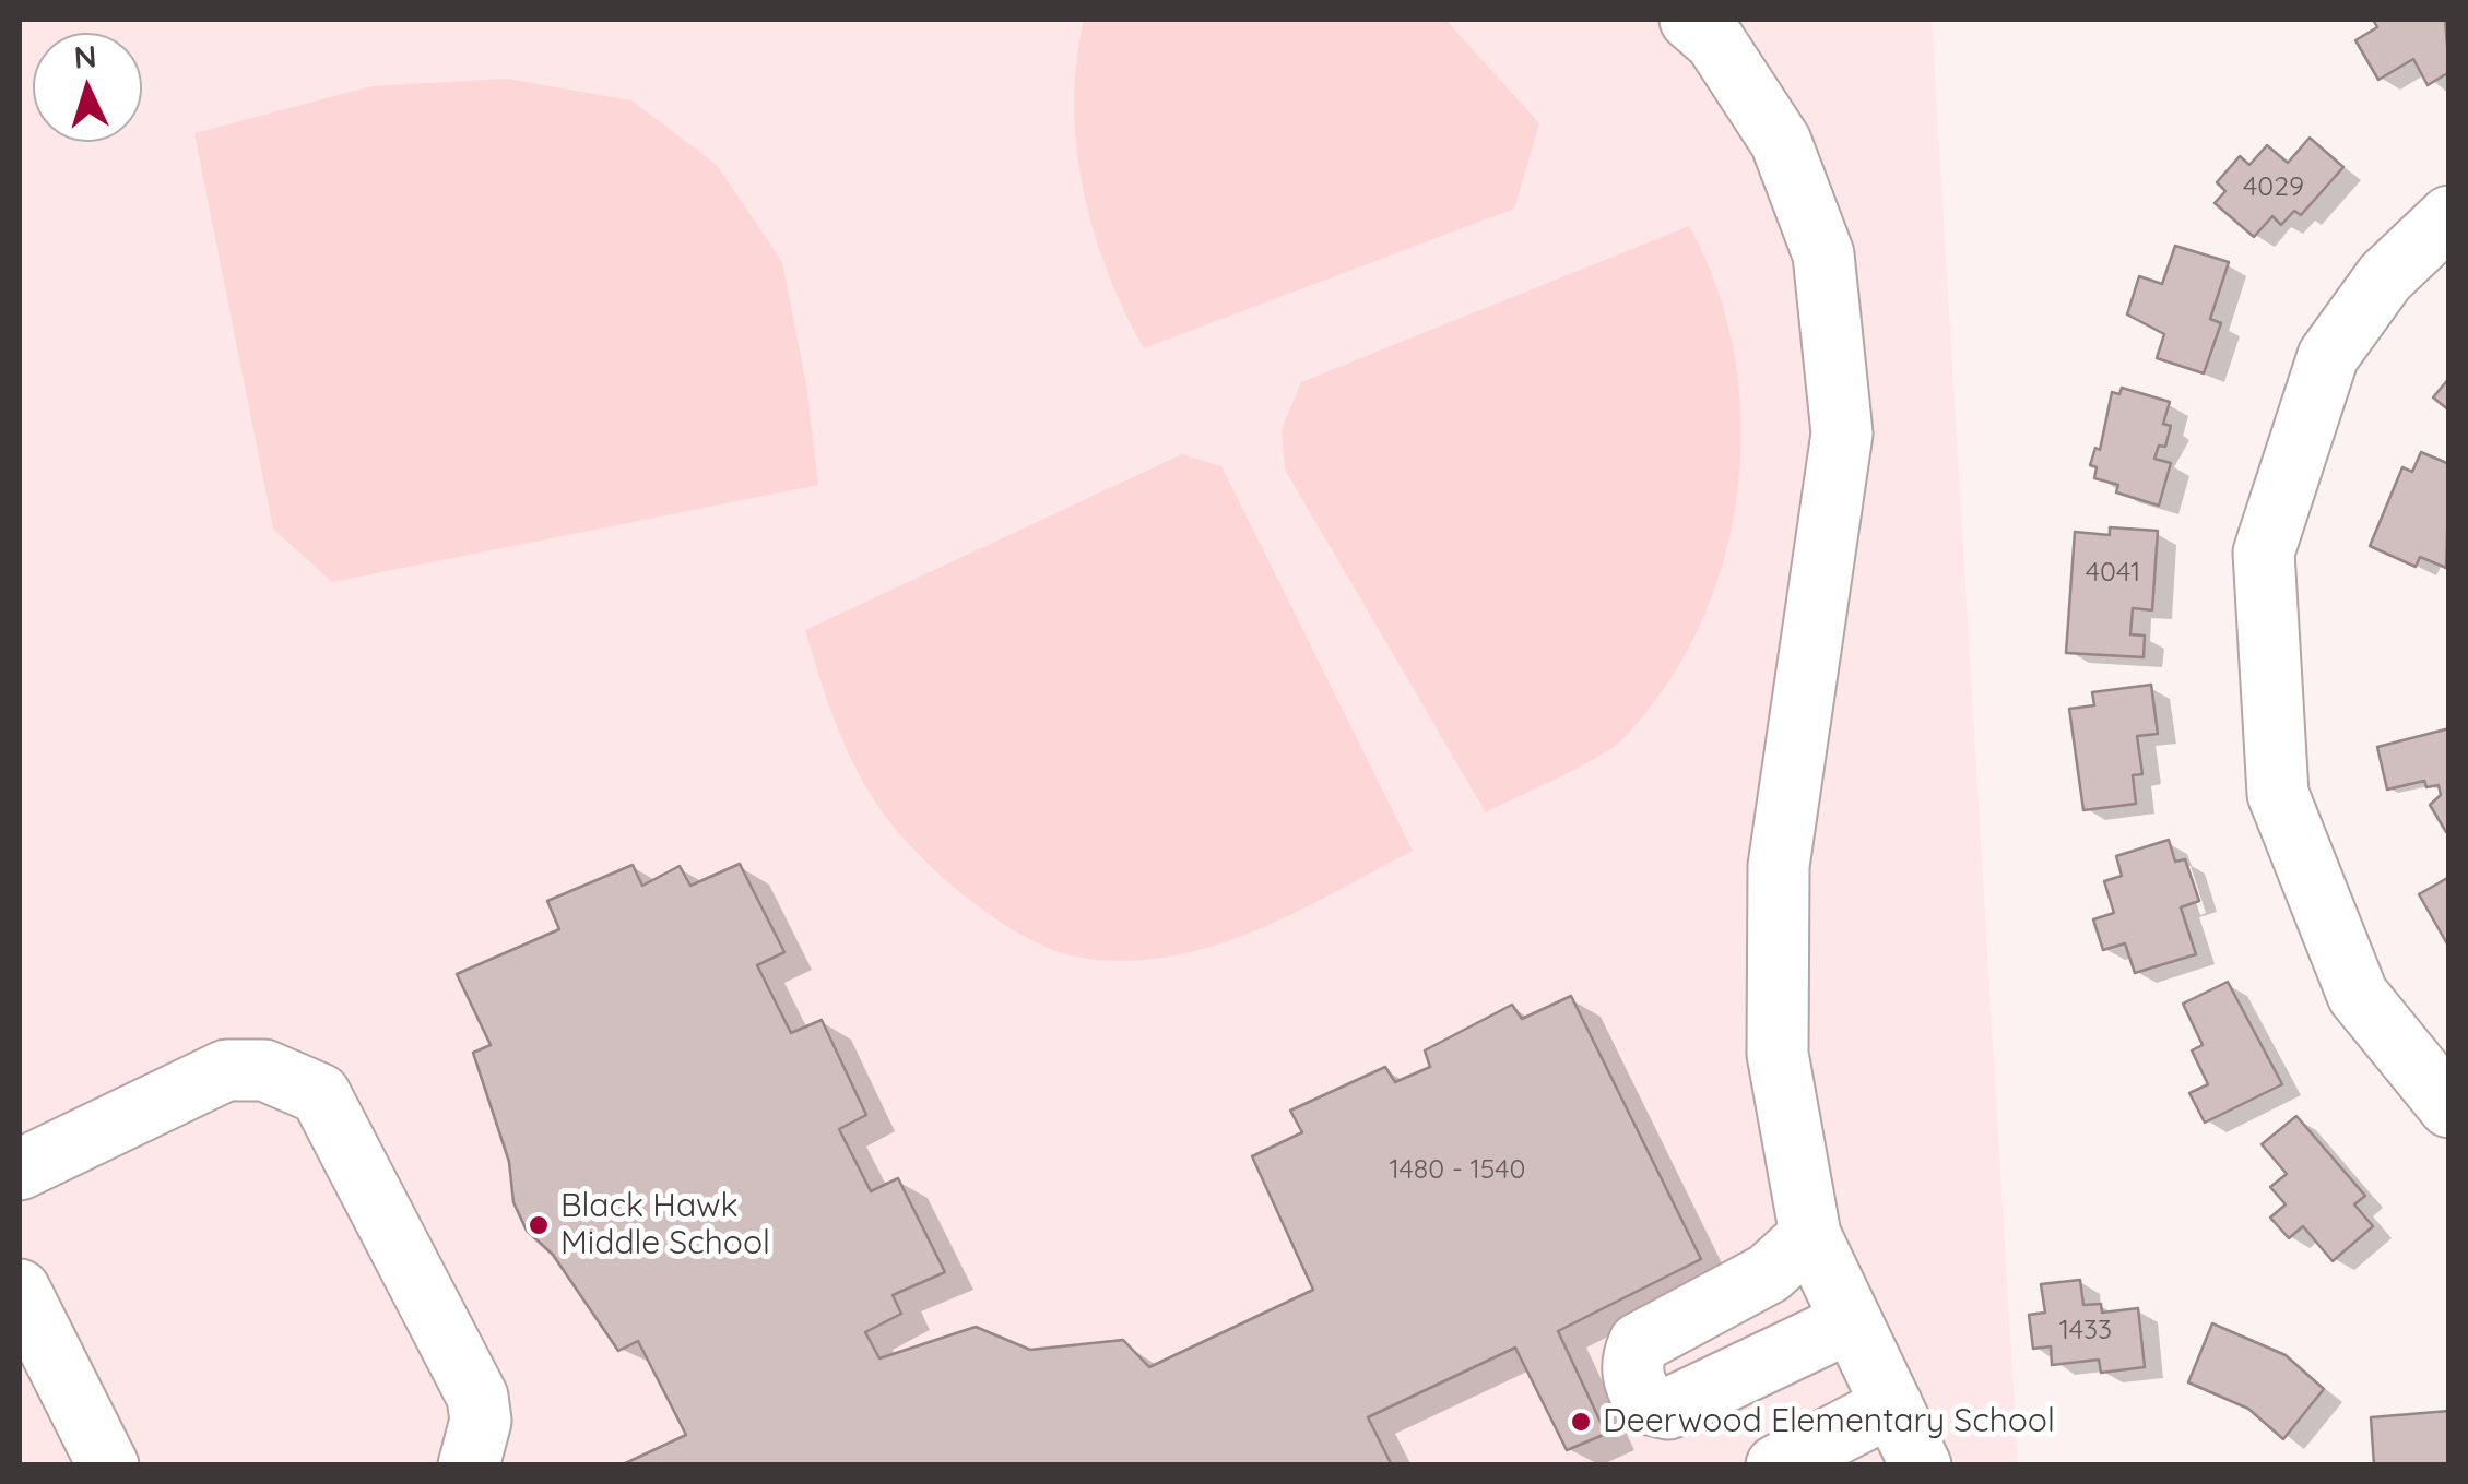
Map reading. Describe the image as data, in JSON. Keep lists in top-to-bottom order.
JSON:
{
  "places": ["Black Hawk Middle School", "Deerwood Elementary School"],
  "house_numbers": [
    "4029",
    "4041",
    "1480 - 1540",
    "1433"
  ],
  "north": "top"
}
